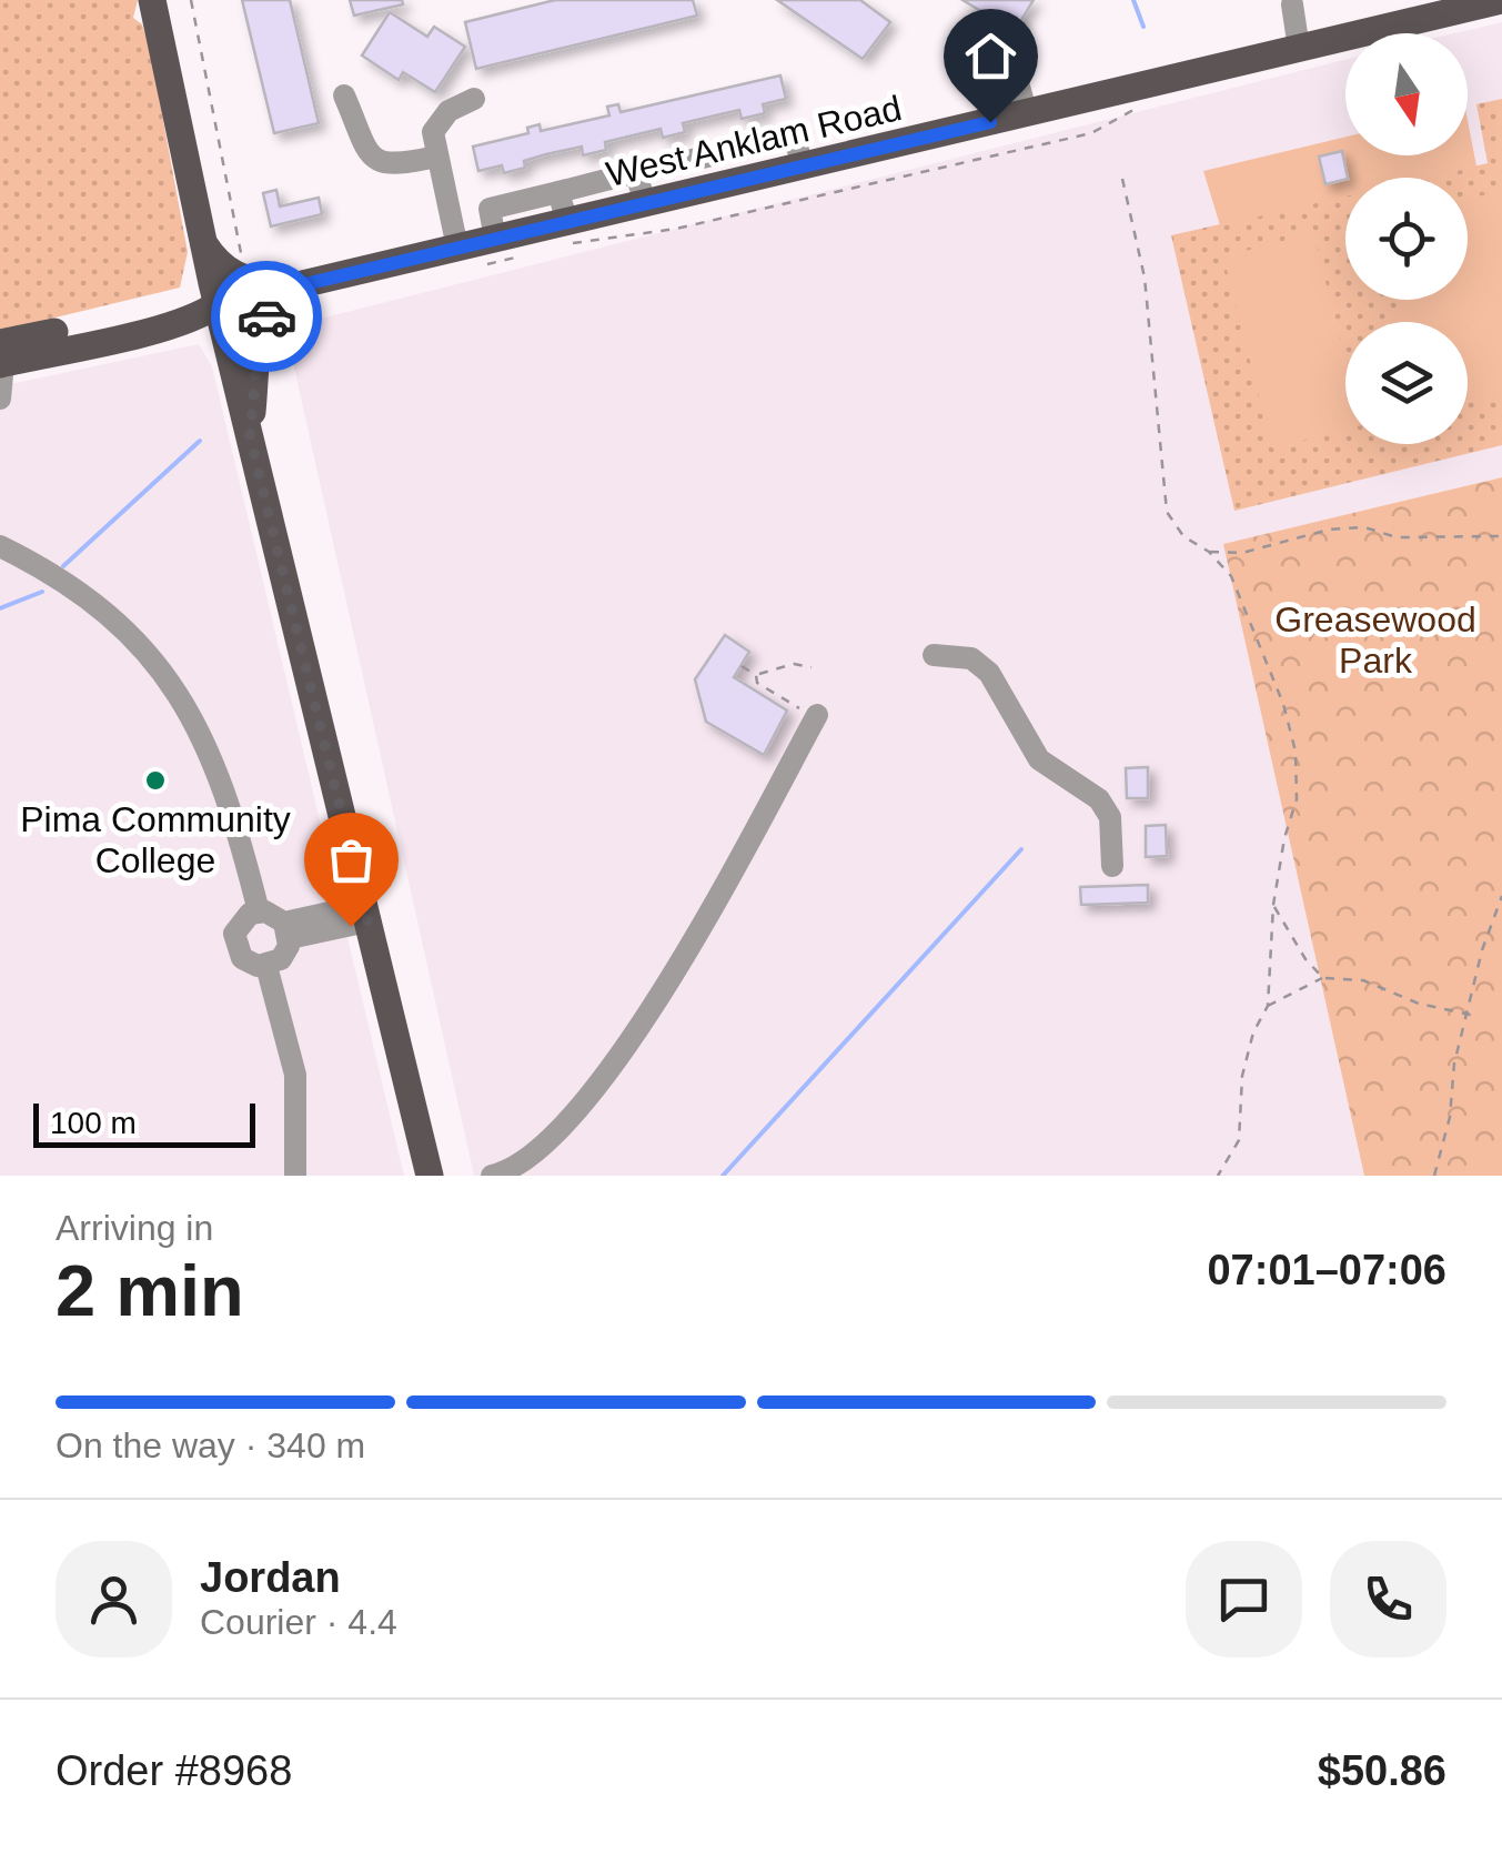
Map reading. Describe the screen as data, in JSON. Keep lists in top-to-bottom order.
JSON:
{
  "streets": {
    "main road": ["West Anklam Road"]
  },
  "parks": ["Greasewood Park"],
  "places": ["Pima Community College"],
  "scale_bar": "100 m",
  "north": "bottom",
  "page": {
    "scale": "100 m",
    "heading": ["2 min", "Arriving in", "07:01–07:06"],
    "panel": [
      "Jordan",
      "Courier · 4.4",
      "Order #8968",
      "$50.86"
    ],
    "bar": "On the way · 340 m"
  }
}
